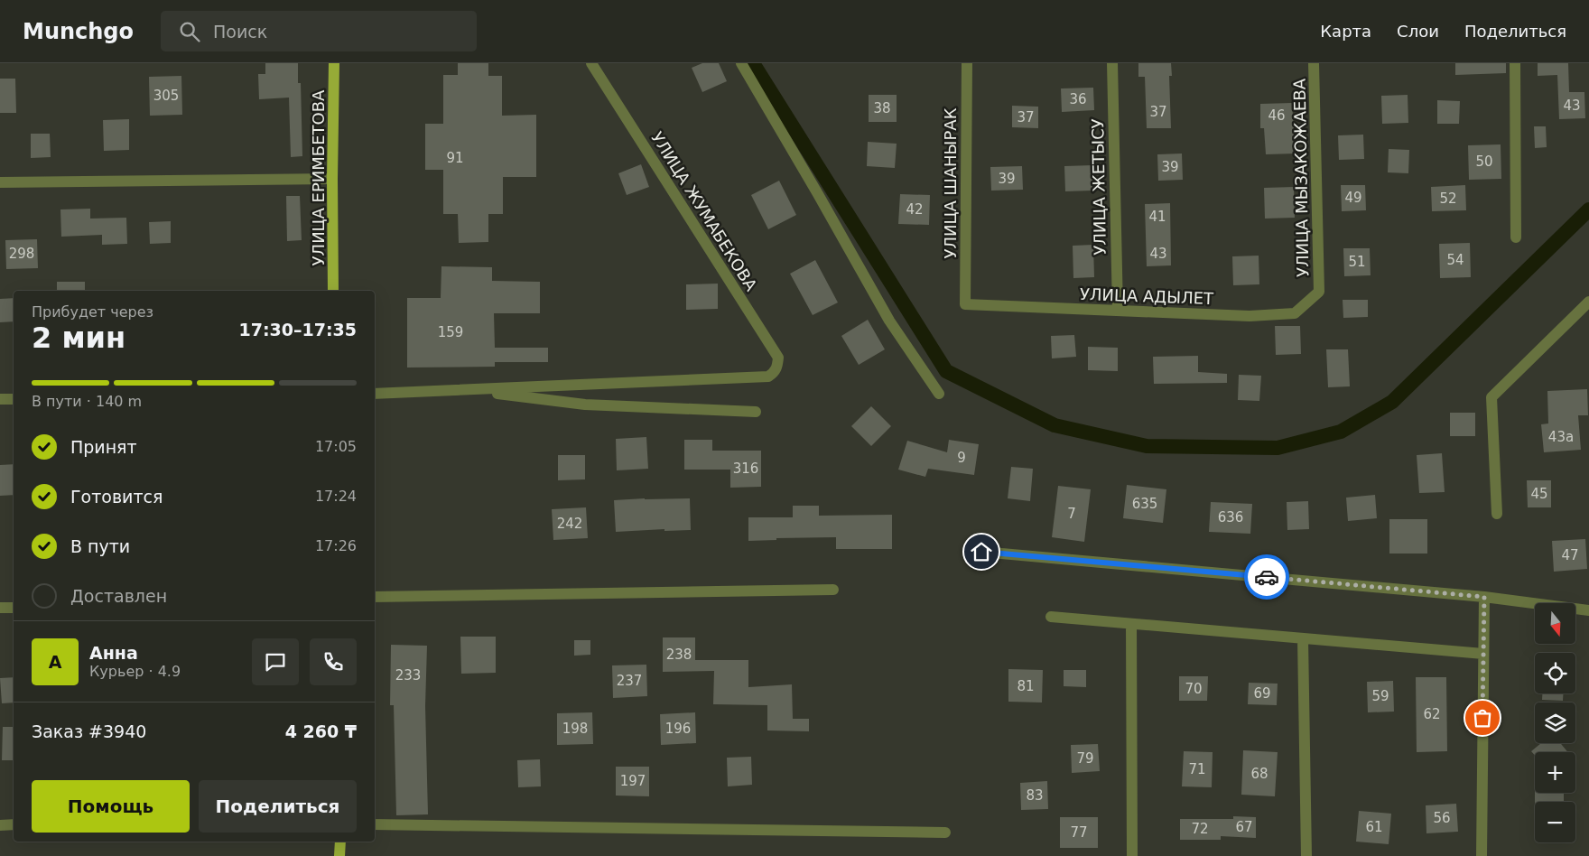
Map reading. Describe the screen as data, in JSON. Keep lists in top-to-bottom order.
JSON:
{
  "streets": {
    "main road": ["УЛИЦА ЕРИМБЕТОВА"],
    "street": [
      "УЛИЦА МЫЗАКОЖАЕВА",
      "УЛИЦА ШАНЫРАК",
      "УЛИЦА ЖЕТЫСУ",
      "УЛИЦА ЖУМАБЕКОВА",
      "УЛИЦА АДЫЛЕТ"
    ]
  },
  "crossings": [
    ["УЛИЦА МЫЗАКОЖАЕВА", "УЛИЦА АДЫЛЕТ"],
    ["УЛИЦА ШАНЫРАК", "УЛИЦА АДЫЛЕТ"],
    ["УЛИЦА ЖЕТЫСУ", "УЛИЦА АДЫЛЕТ"]
  ],
  "house_numbers": [
    "305",
    "36",
    "43",
    "38",
    "37",
    "46",
    "37",
    "91",
    "50",
    "39",
    "39",
    "49",
    "52",
    "42",
    "41",
    "298",
    "43",
    "54",
    "51",
    "159",
    "43а",
    "9",
    "316",
    "45",
    "635",
    "7",
    "636",
    "242",
    "47",
    "238",
    "233",
    "237",
    "81",
    "70",
    "69",
    "59",
    "62",
    "198",
    "196",
    "79",
    "71",
    "68",
    "197",
    "83",
    "56",
    "67",
    "61",
    "72",
    "77"
  ],
  "north": "bottom",
  "page": {
    "header": "Munchgo",
    "search": "Поиск",
    "nav": ["Карта", "Слои", "Поделиться"],
    "heading": ["2 мин", "Прибудет через", "17:30–17:35"],
    "panel": [
      "Анна",
      "Курьер · 4.9",
      "Заказ #3940",
      "4 260 ₸"
    ],
    "bar": "В пути · 140 m",
    "list": [
      ["Принят", "17:05"],
      ["Готовится", "17:24"],
      ["В пути", "17:26"],
      "Доставлен"
    ],
    "map_buttons": ["+", "−"],
    "round": "А",
    "buttons": ["Помощь", "Поделиться"]
  }
}
